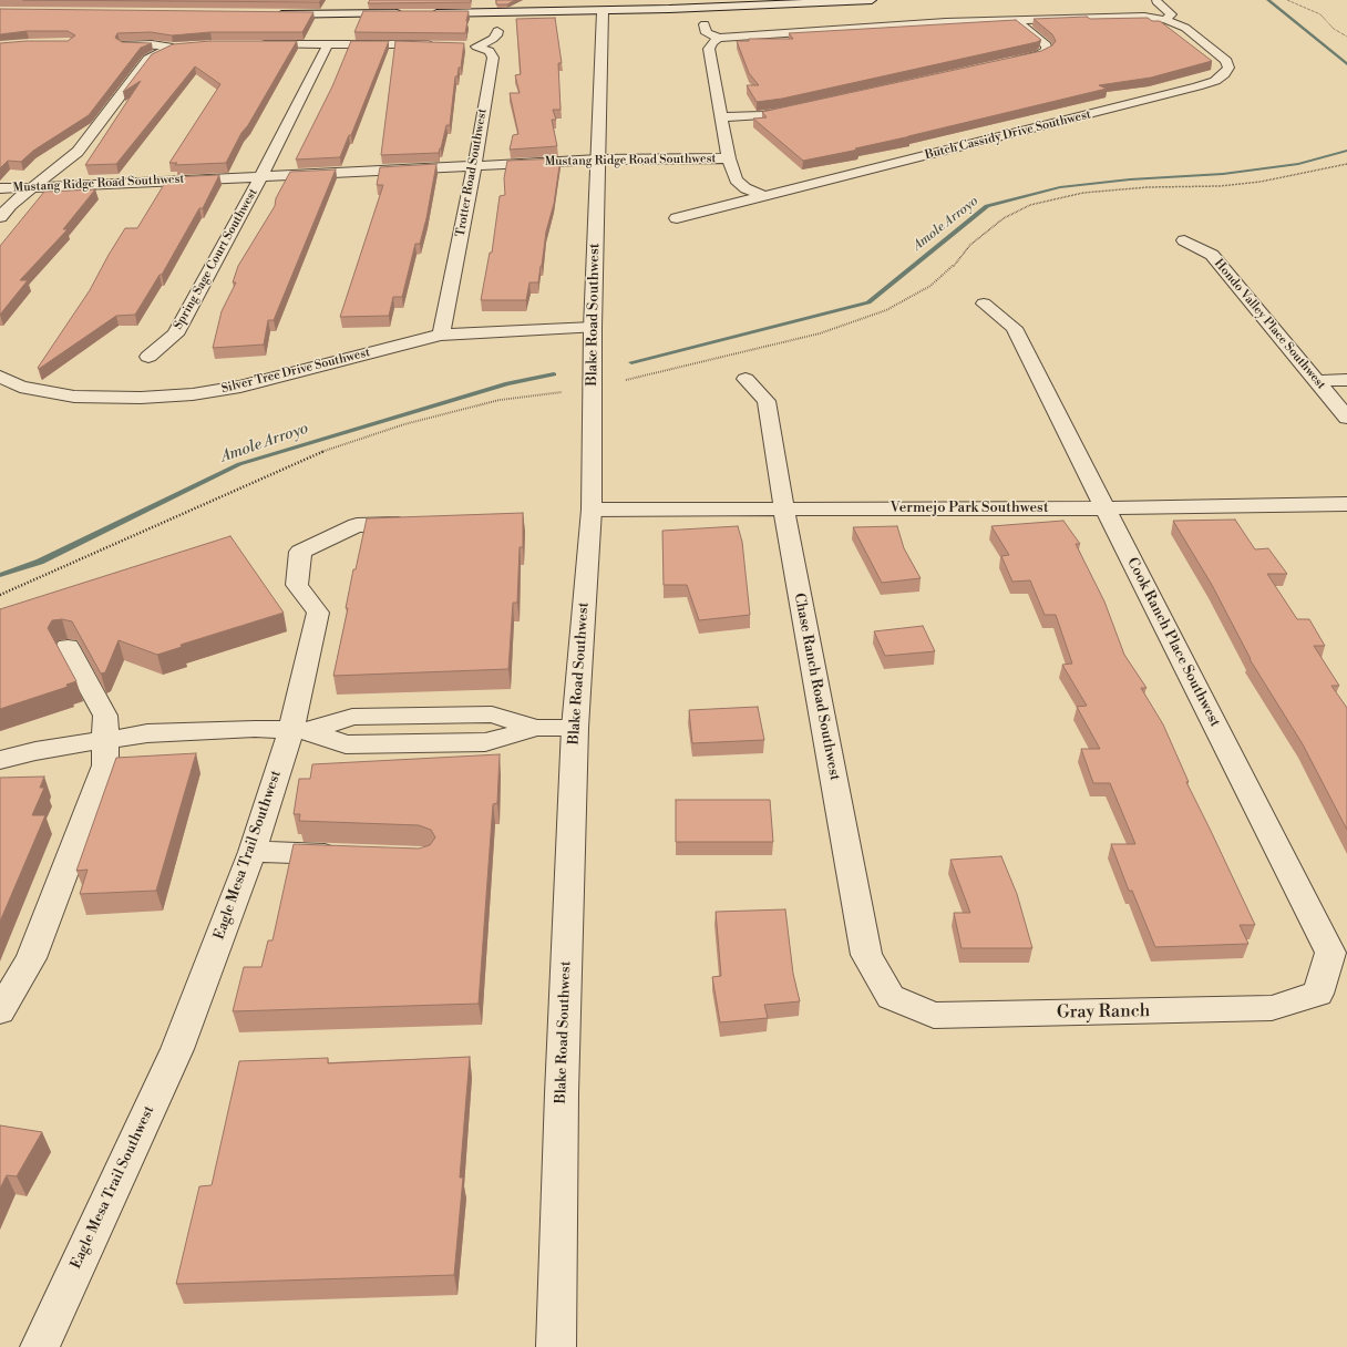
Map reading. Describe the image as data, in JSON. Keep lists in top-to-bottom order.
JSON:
{
  "streets": {
    "street": [
      "Butch Cassidy Drive Southwest",
      "Mustang Ridge Road Southwest",
      "Trotter Road Southwest",
      "Spring Sage Court Southwest",
      "Blake Road Southwest",
      "Hondo Valley Place Southwest",
      "Silver Tree Drive Southwest",
      "Vermejo Park Southwest",
      "Cook Ranch Place Southwest",
      "Chase Ranch Road Southwest",
      "Eagle Mesa Trail Southwest",
      "Gray Ranch"
    ]
  },
  "crossings": [
    ["Mustang Ridge Road Southwest", "Trotter Road Southwest"],
    ["Mustang Ridge Road Southwest", "Spring Sage Court Southwest"],
    ["Mustang Ridge Road Southwest", "Blake Road Southwest"],
    ["Trotter Road Southwest", "Silver Tree Drive Southwest"],
    ["Blake Road Southwest", "Silver Tree Drive Southwest"],
    ["Blake Road Southwest", "Vermejo Park Southwest"],
    ["Vermejo Park Southwest", "Cook Ranch Place Southwest"],
    ["Vermejo Park Southwest", "Chase Ranch Road Southwest"],
    ["Cook Ranch Place Southwest", "Gray Ranch"],
    ["Chase Ranch Road Southwest", "Gray Ranch"]
  ],
  "water": ["Amole Arroyo"]
}
